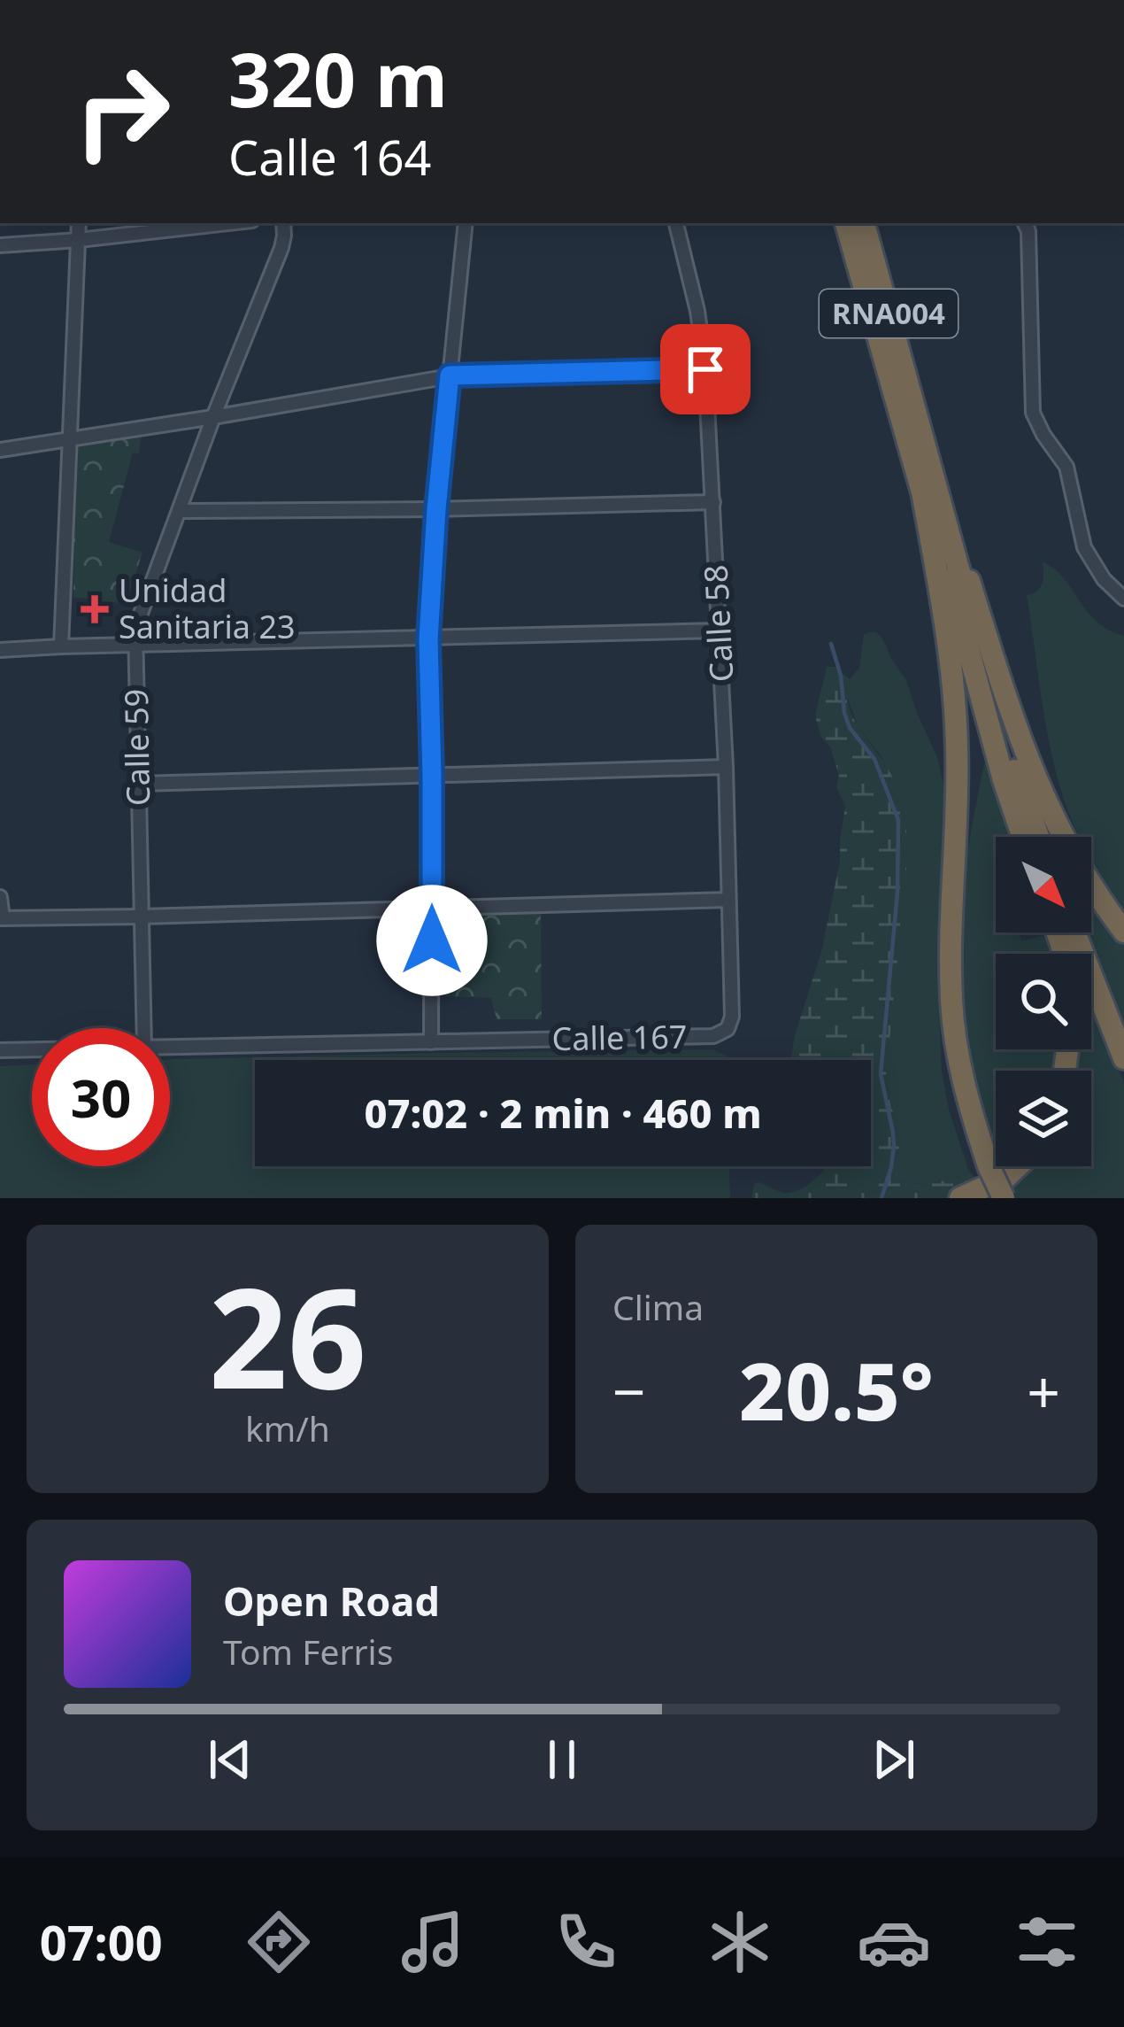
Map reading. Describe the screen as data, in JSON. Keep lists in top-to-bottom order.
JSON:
{
  "streets": {
    "highway": ["RNA004"],
    "street": ["Calle 58", "Calle 59", "Calle 167"]
  },
  "crossings": [
    ["Calle 58", "Calle 167"]
  ],
  "places": {
    "health": ["Unidad Sanitaria 23"]
  },
  "north": "bottom right",
  "page": {
    "turn": ["320 m", "Calle 164"],
    "limit": "30",
    "trip": "07:02 · 2 min · 460 m",
    "tile": [
      ["26", "km/h"],
      "Clima"
    ],
    "heat": ["−", "20.5°", "+"],
    "song": ["Open Road", "Tom Ferris"],
    "tabs": "07:00"
  }
}
